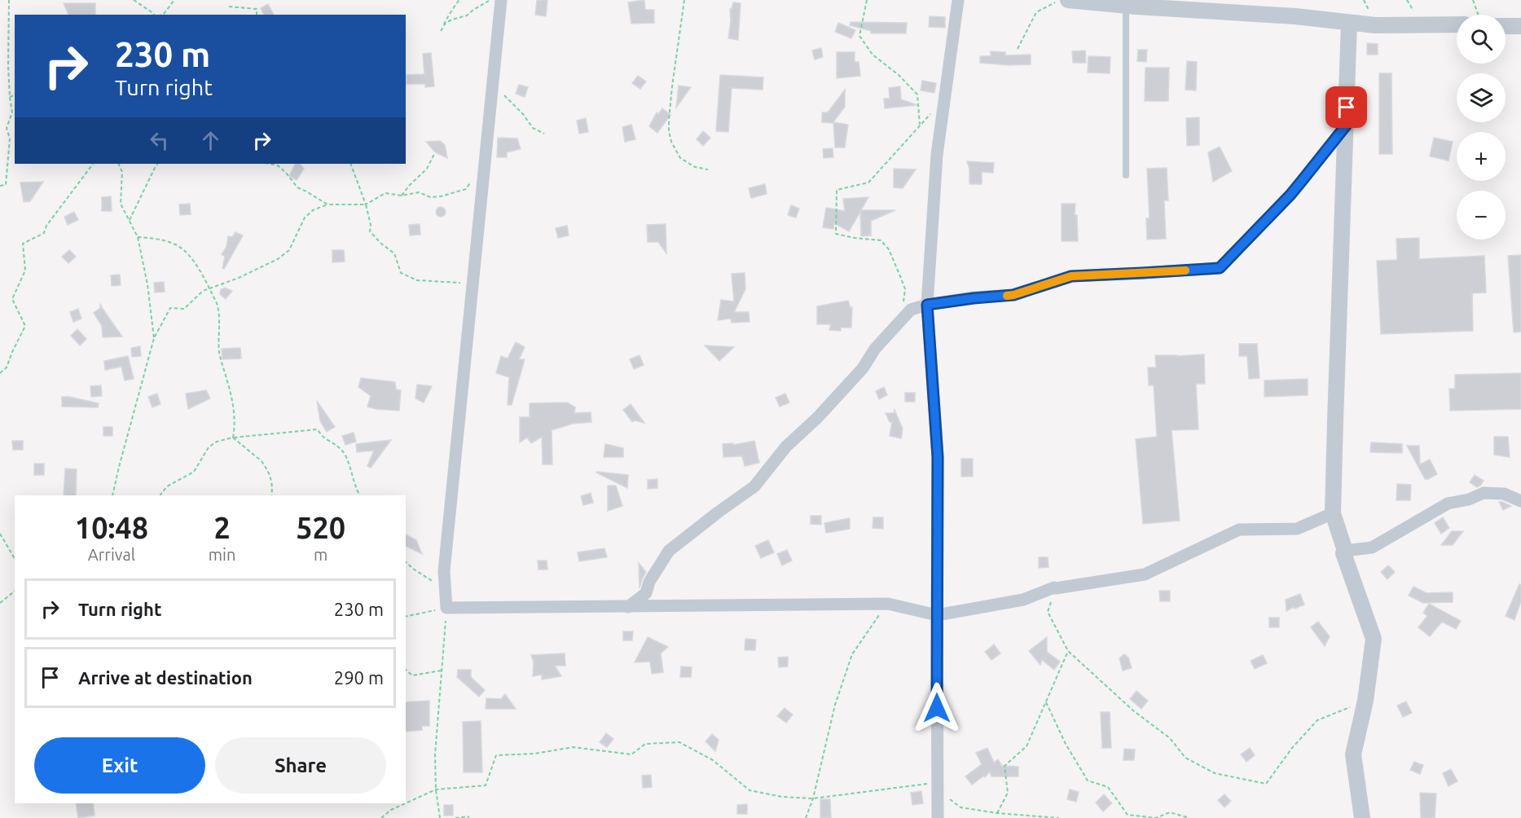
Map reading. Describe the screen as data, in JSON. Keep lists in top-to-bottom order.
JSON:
{
  "page": {
    "map_buttons": ["+", "−"],
    "turn": ["230 m", "Turn right"],
    "eta": [
      "10:48",
      "Arrival",
      "2",
      "min",
      "520",
      "m"
    ],
    "list": [
      {
        "name": "Turn right",
        "value": "230 m"
      },
      {
        "name": "Arrive at destination",
        "value": "290 m"
      }
    ],
    "buttons": ["Exit", "Share"]
  }
}
